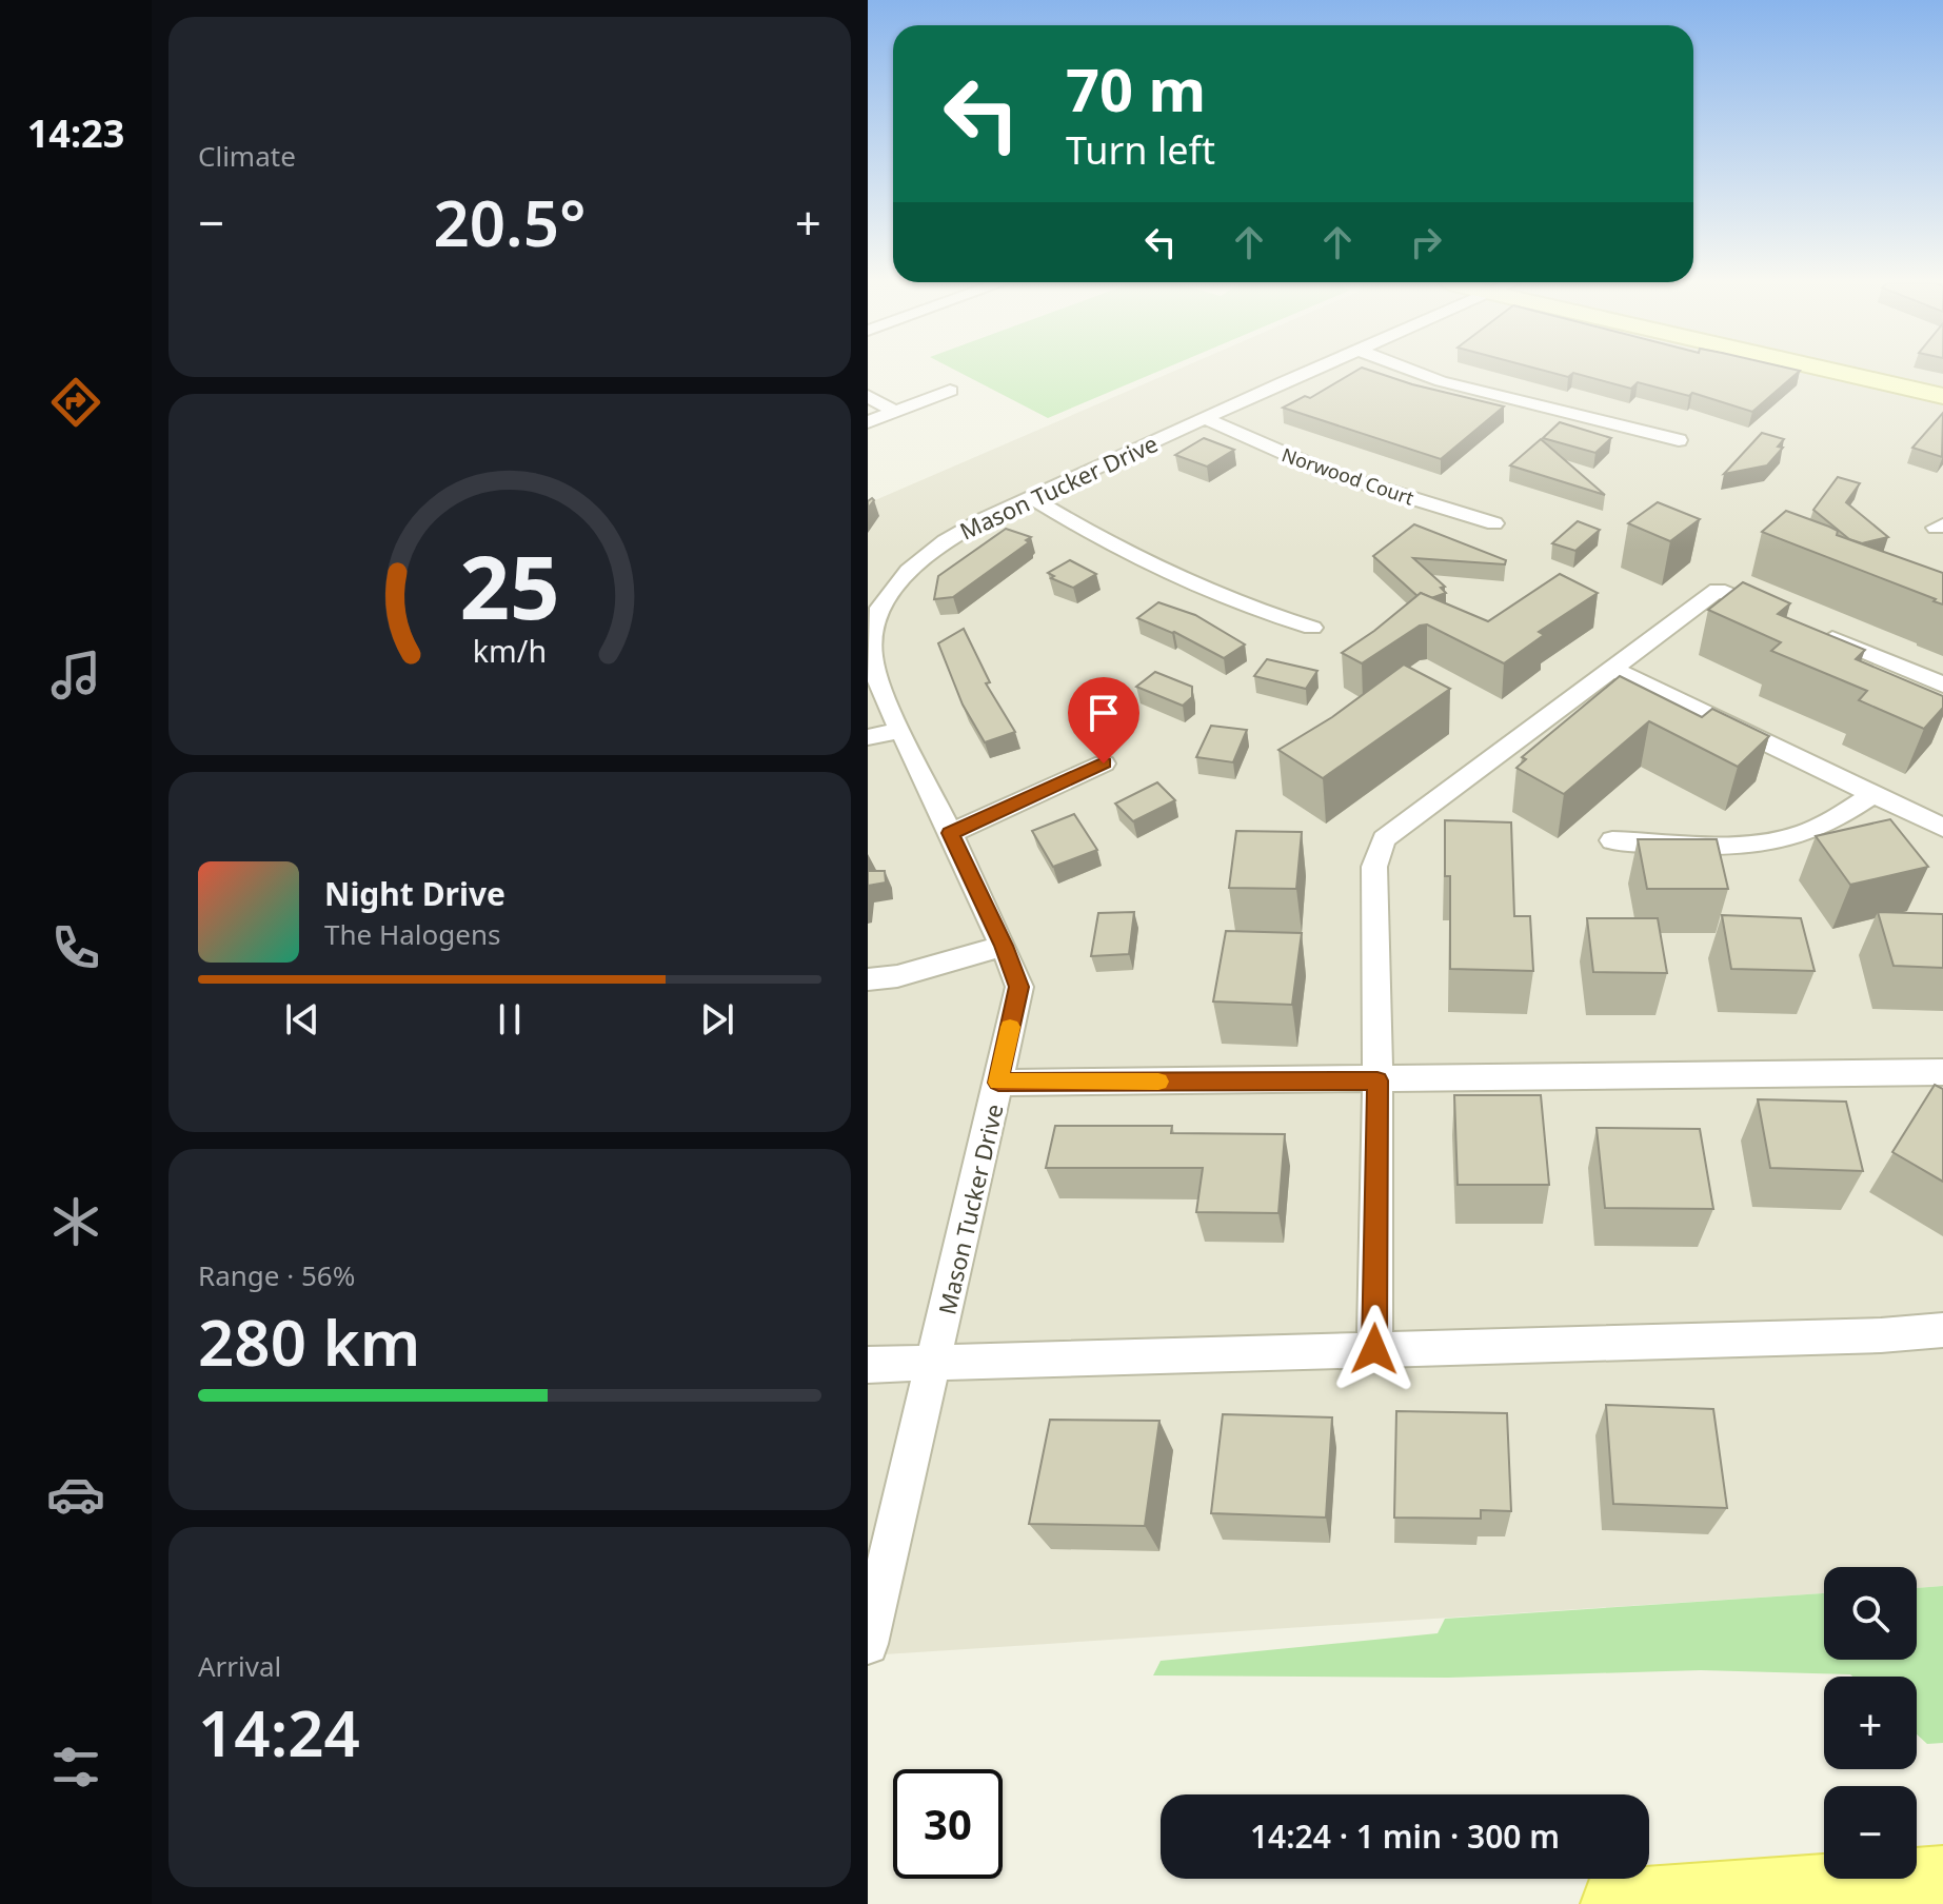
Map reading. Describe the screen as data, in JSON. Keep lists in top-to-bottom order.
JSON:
{
  "streets": {
    "street": ["Norwood Court", "Mason Tucker Drive"]
  },
  "crossings": [
    ["Norwood Court", "Mason Tucker Drive"]
  ],
  "page": {
    "tabs": "14:23",
    "tile": [
      "Climate",
      ["Range · 56%", "280 km"],
      ["Arrival", "14:24"]
    ],
    "turn": ["70 m", "Turn left"],
    "heat": ["−", "20.5°", "+"],
    "song": ["Night Drive", "The Halogens"],
    "map_buttons": ["+", "−"],
    "limit": "30",
    "trip": "14:24 · 1 min · 300 m",
    "gauge": ["25", "km/h"]
  }
}
